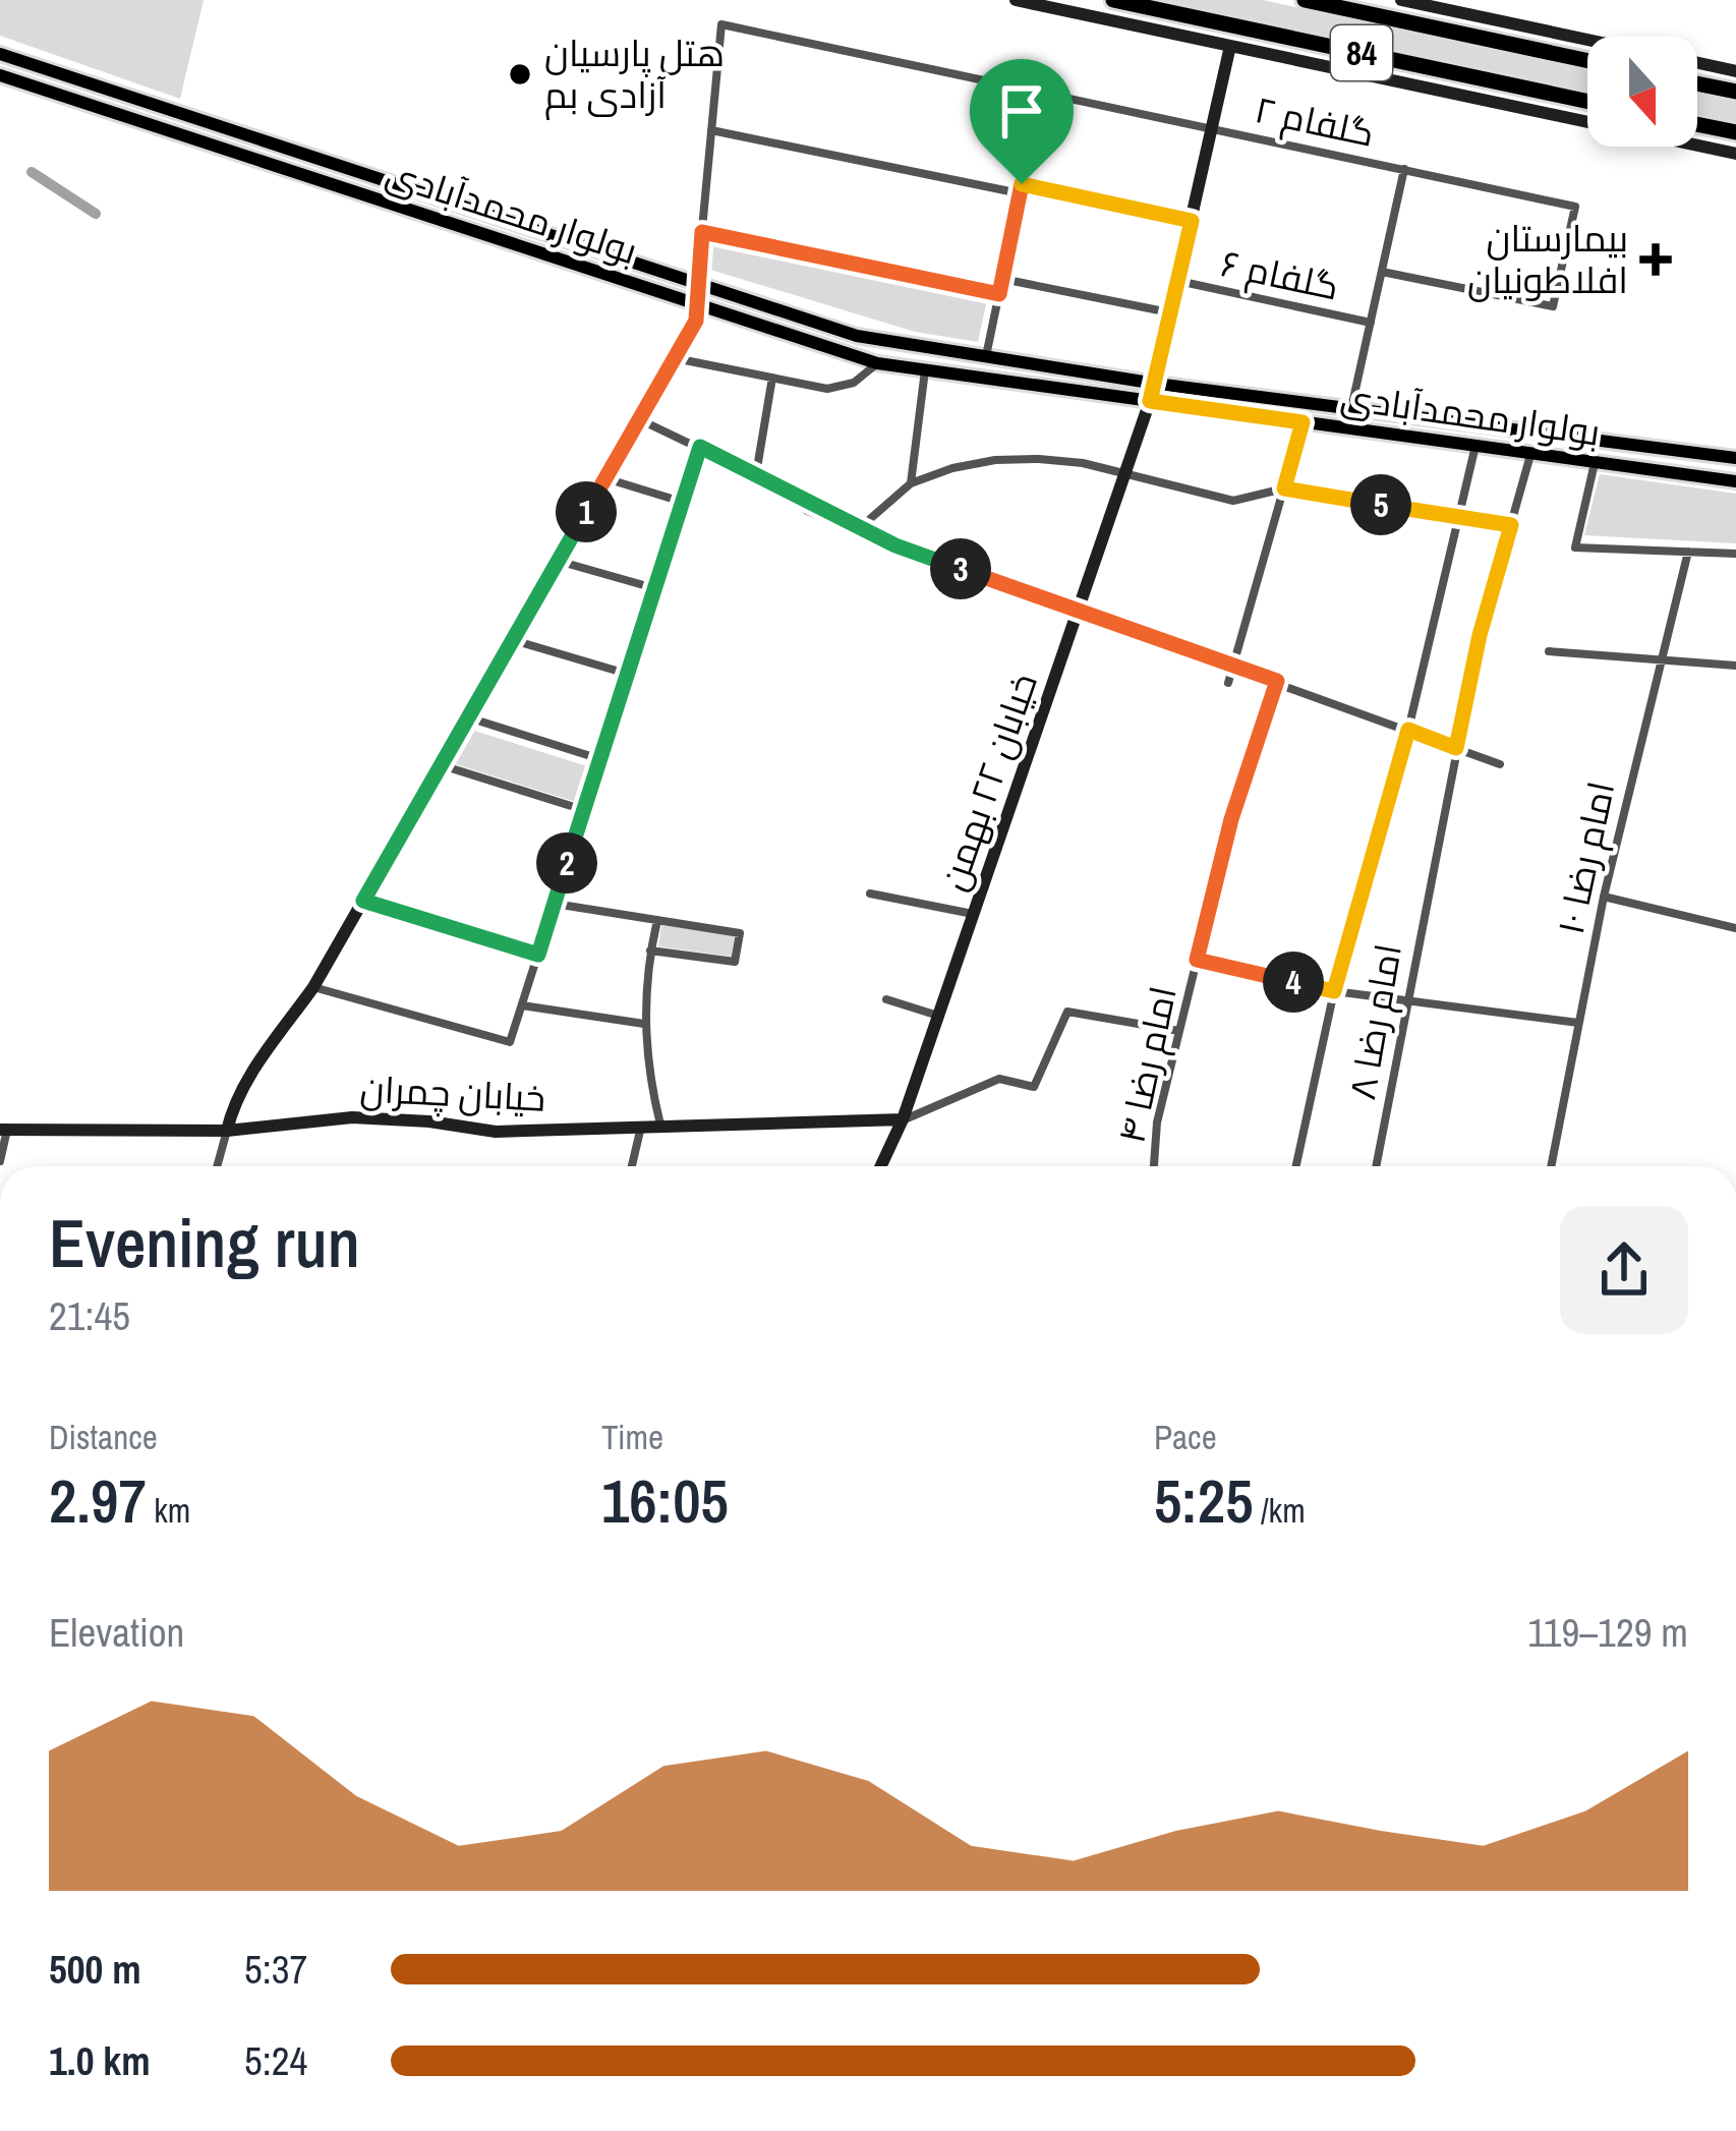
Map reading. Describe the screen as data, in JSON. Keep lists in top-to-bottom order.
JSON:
{
  "streets": {
    "highway": ["84"],
    "main road": ["بولوار محمدآبادی"],
    "street": [
      "گلفام ۲",
      "گلفام ۶",
      "خیابان ۲۲ بهمن",
      "امام رضا ۱۰",
      "امام رضا ۸",
      "امام رضا ۴",
      "خیابان چمران"
    ]
  },
  "crossings": [
    ["گلفام ۲", "خیابان ۲۲ بهمن"],
    ["بولوار محمدآبادی", "خیابان ۲۲ بهمن"],
    ["بولوار محمدآبادی", "امام رضا ۸"],
    ["گلفام ۶", "خیابان ۲۲ بهمن"],
    ["خیابان ۲۲ بهمن", "خیابان چمران"]
  ],
  "places": {
    "other": ["هتل پارسیان آزادی بم"],
    "health": ["بیمارستان افلاطونیان"]
  },
  "north": "bottom",
  "page": {
    "pins": [
      "5",
      "1",
      "3",
      "2",
      "4"
    ],
    "heading": ["Evening run", "21:45"],
    "stats": [
      ["Distance", "2.97 km"],
      ["Time", "16:05"],
      ["Pace", "5:25 /km"]
    ],
    "chart": ["Elevation", "119–129 m"],
    "list": [
      {
        "name": "500 m",
        "note": "5:37"
      },
      {
        "name": "1.0 km",
        "note": "5:24"
      }
    ]
  }
}
